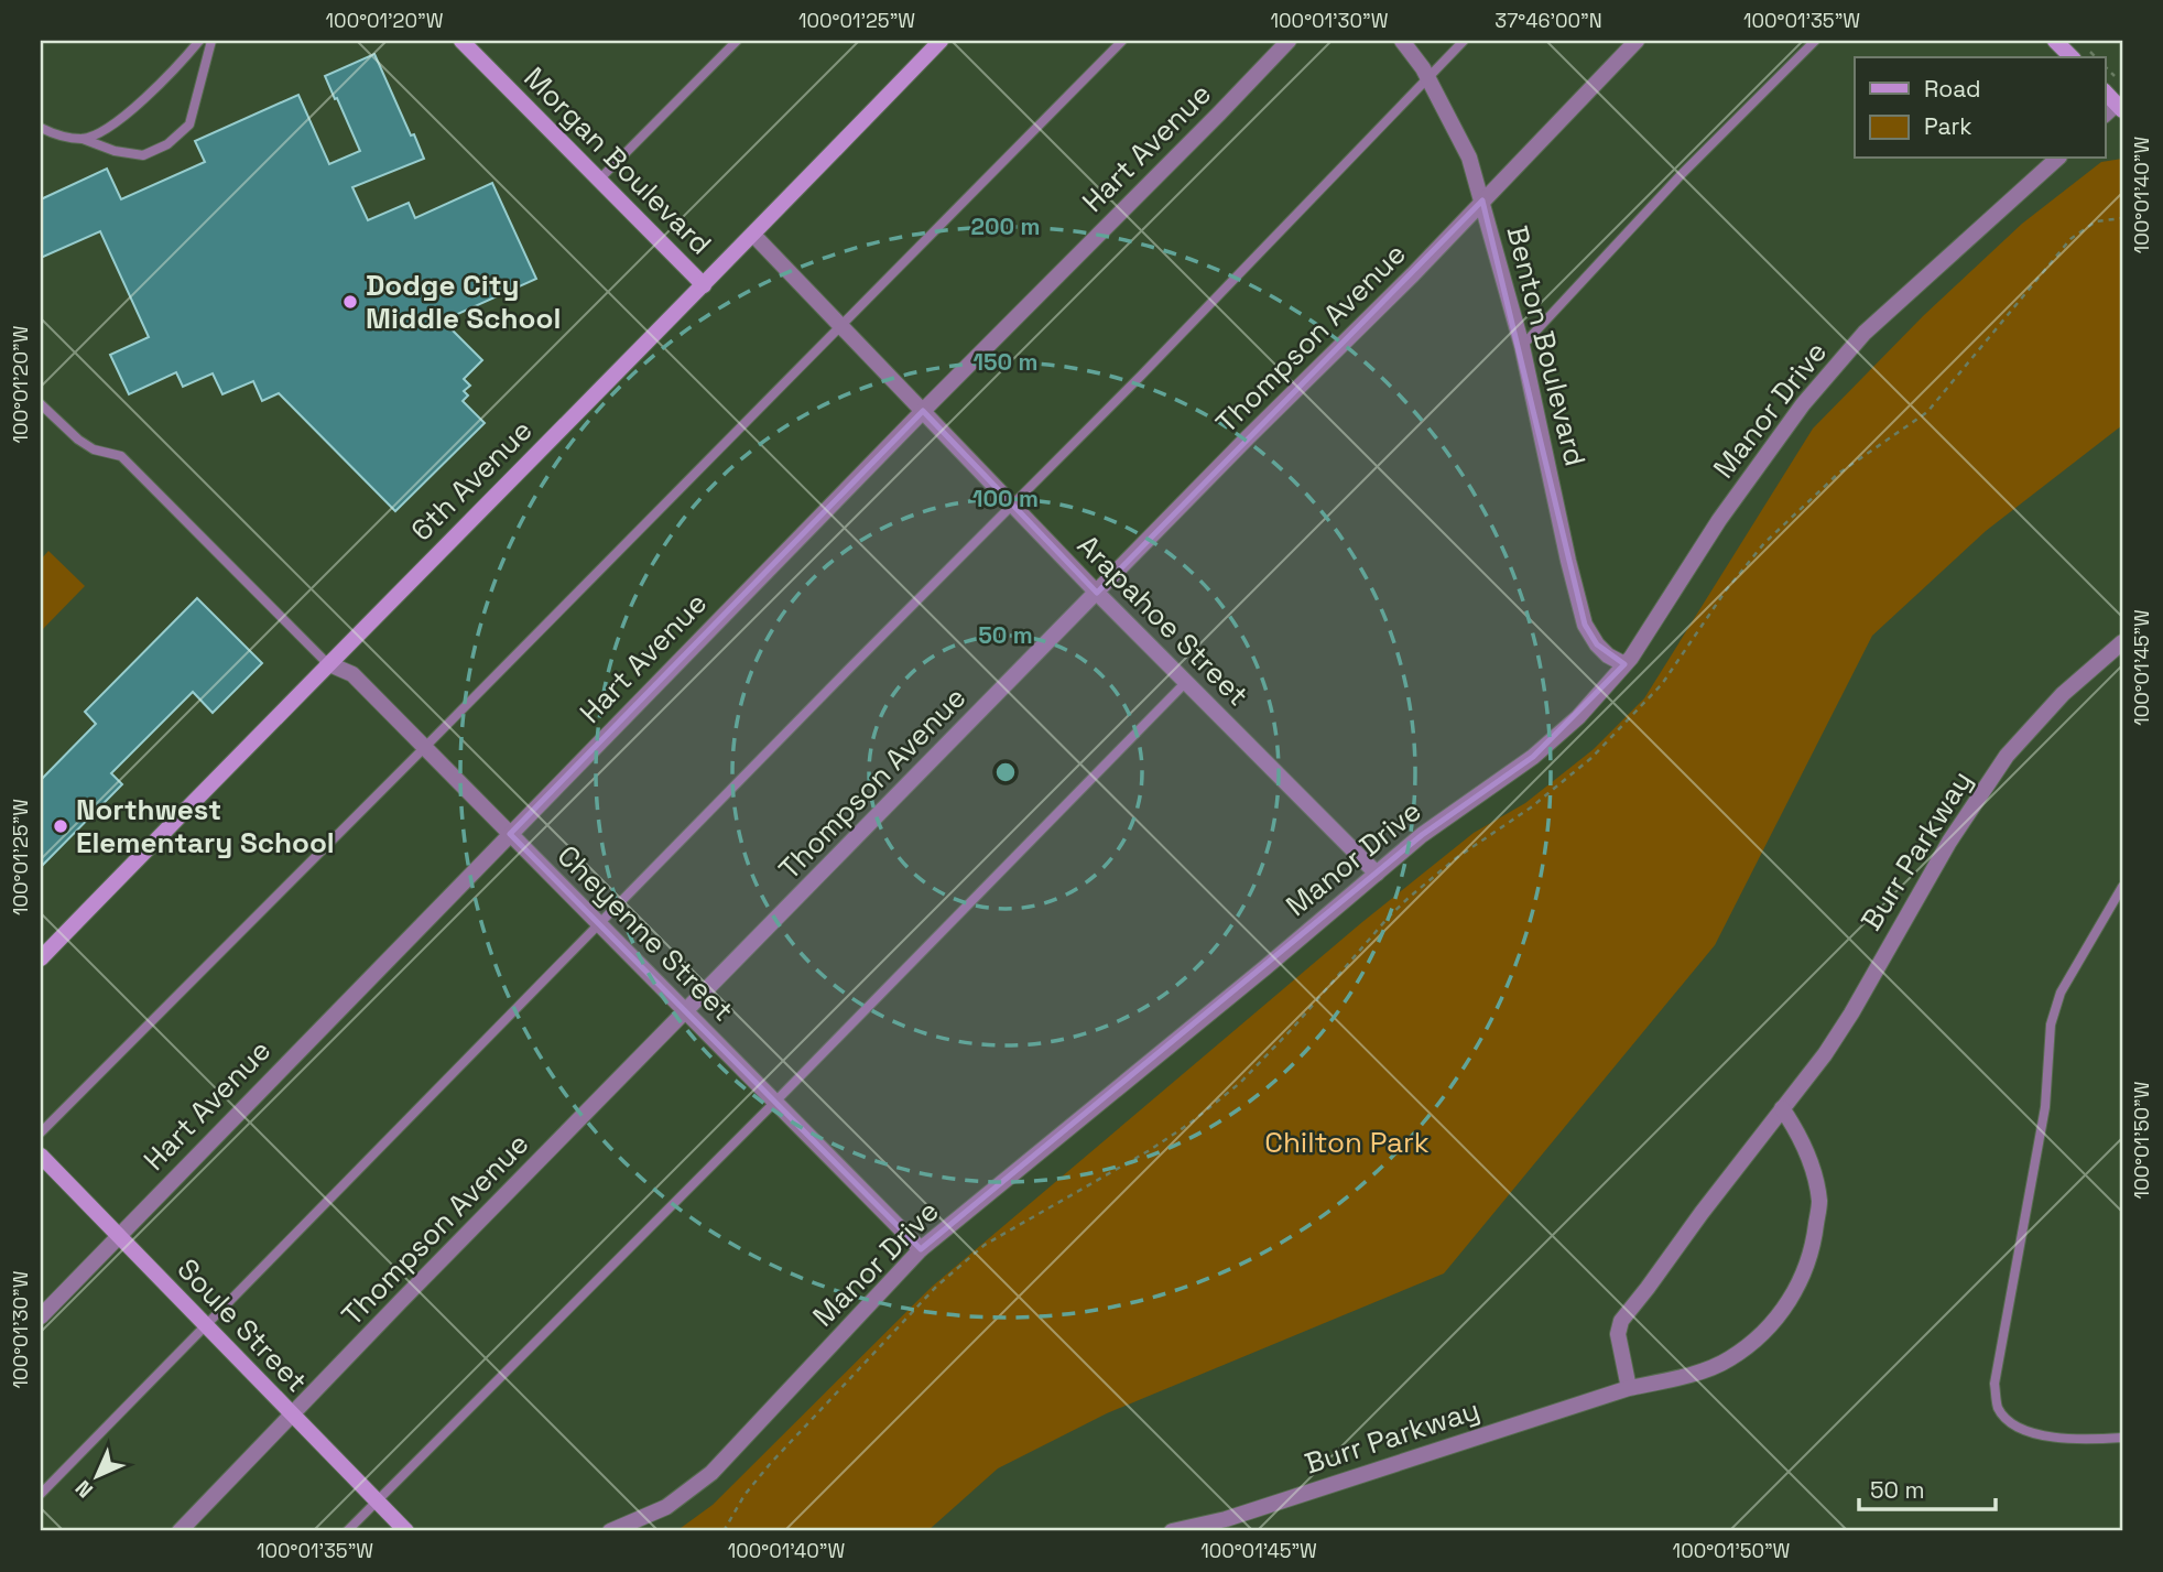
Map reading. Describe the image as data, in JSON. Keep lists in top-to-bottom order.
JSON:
{
  "streets": {
    "street": [
      "Hart Avenue",
      "Morgan Boulevard",
      "Thompson Avenue",
      "Benton Boulevard",
      "Manor Drive",
      "6th Avenue",
      "Arapahoe Street",
      "Burr Parkway",
      "Cheyenne Street",
      "Soule Street"
    ]
  },
  "crossings": [
    ["Hart Avenue", "Arapahoe Street"],
    ["Hart Avenue", "Cheyenne Street"],
    ["Hart Avenue", "Soule Street"],
    ["Morgan Boulevard", "6th Avenue"],
    ["Thompson Avenue", "Benton Boulevard"],
    ["Thompson Avenue", "Arapahoe Street"],
    ["Thompson Avenue", "Cheyenne Street"],
    ["Thompson Avenue", "Soule Street"],
    ["Benton Boulevard", "Manor Drive"],
    ["Manor Drive", "Arapahoe Street"],
    ["Manor Drive", "Cheyenne Street"],
    ["6th Avenue", "Arapahoe Street"],
    ["6th Avenue", "Cheyenne Street"]
  ],
  "parks": ["Chilton Park"],
  "places": ["Dodge City Middle School", "Northwest Elementary School"],
  "legend": ["Road", "Park"],
  "scale_bar": "50 m",
  "north": "bottom left",
  "coordinates": [
    "100°01'20\"W",
    "100°01'25\"W",
    "100°01'30\"W",
    "37°46'00\"N",
    "100°01'35\"W",
    "100°01'40\"W",
    "100°01'45\"W",
    "100°01'50\"W"
  ],
  "rings": [
    "200 m",
    "150 m",
    "100 m",
    "50 m"
  ]
}
